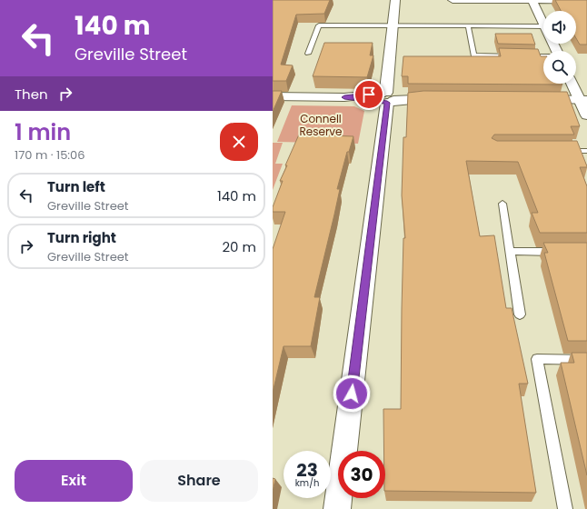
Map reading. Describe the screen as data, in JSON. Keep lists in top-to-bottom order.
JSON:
{
  "parks": ["Connell Reserve"],
  "page": {
    "turn": ["140 m", "Greville Street"],
    "then": "Then",
    "heading": ["1 min", "170 m · 15:06"],
    "list": [
      {
        "name": "Turn left",
        "note": "Greville Street",
        "value": "140 m"
      },
      {
        "name": "Turn right",
        "note": "Greville Street",
        "value": "20 m"
      }
    ],
    "speed": "23 km/h",
    "limit": "30",
    "buttons": ["Exit", "Share"]
  }
}
